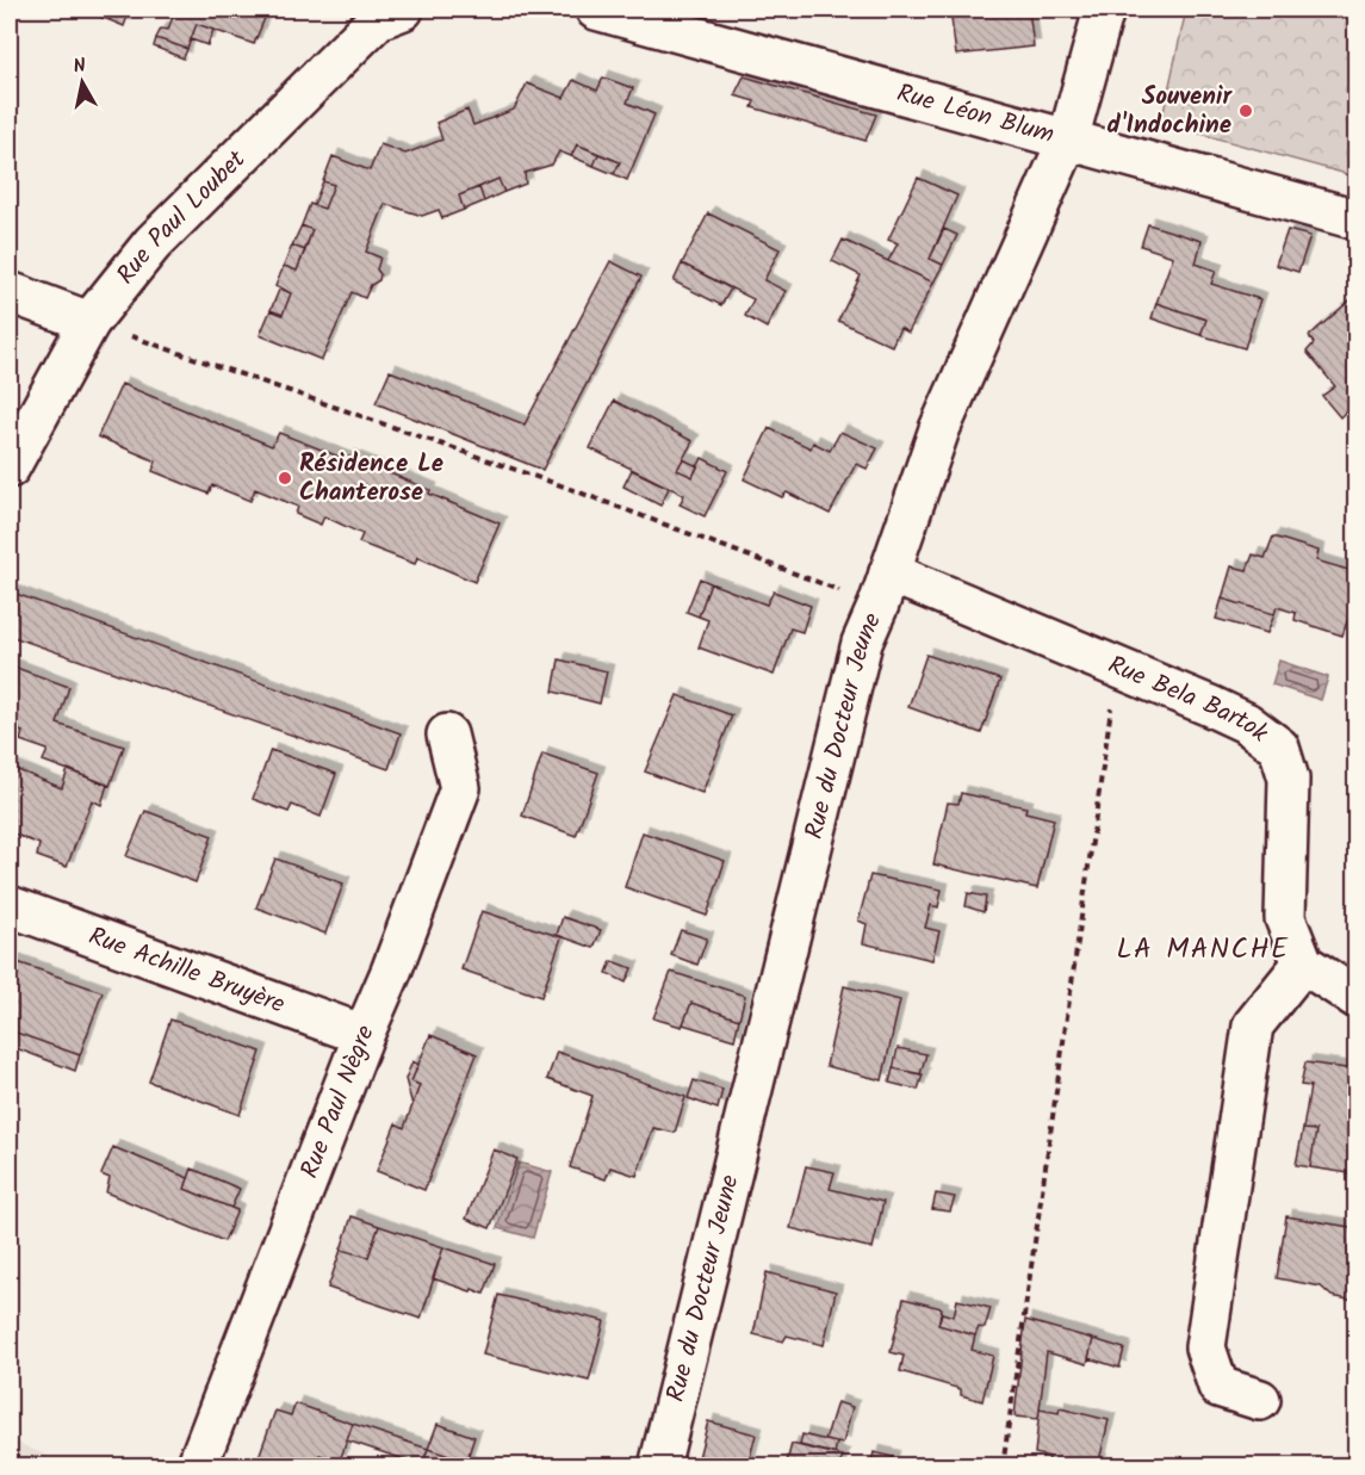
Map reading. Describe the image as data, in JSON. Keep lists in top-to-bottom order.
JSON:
{
  "streets": {
    "street": [
      "Rue Léon Blum",
      "Rue Paul Loubet",
      "Rue Bela Bartok",
      "Rue du Docteur Jeune",
      "Rue Achille Bruyère",
      "Rue Paul Nègre"
    ]
  },
  "crossings": [
    ["Rue Léon Blum", "Rue du Docteur Jeune"],
    ["Rue Bela Bartok", "Rue du Docteur Jeune"],
    ["Rue Achille Bruyère", "Rue Paul Nègre"]
  ],
  "districts": ["LA MANCHE"],
  "places": ["Souvenir d'Indochine", "Résidence Le Chanterose"],
  "north": "top"
}
